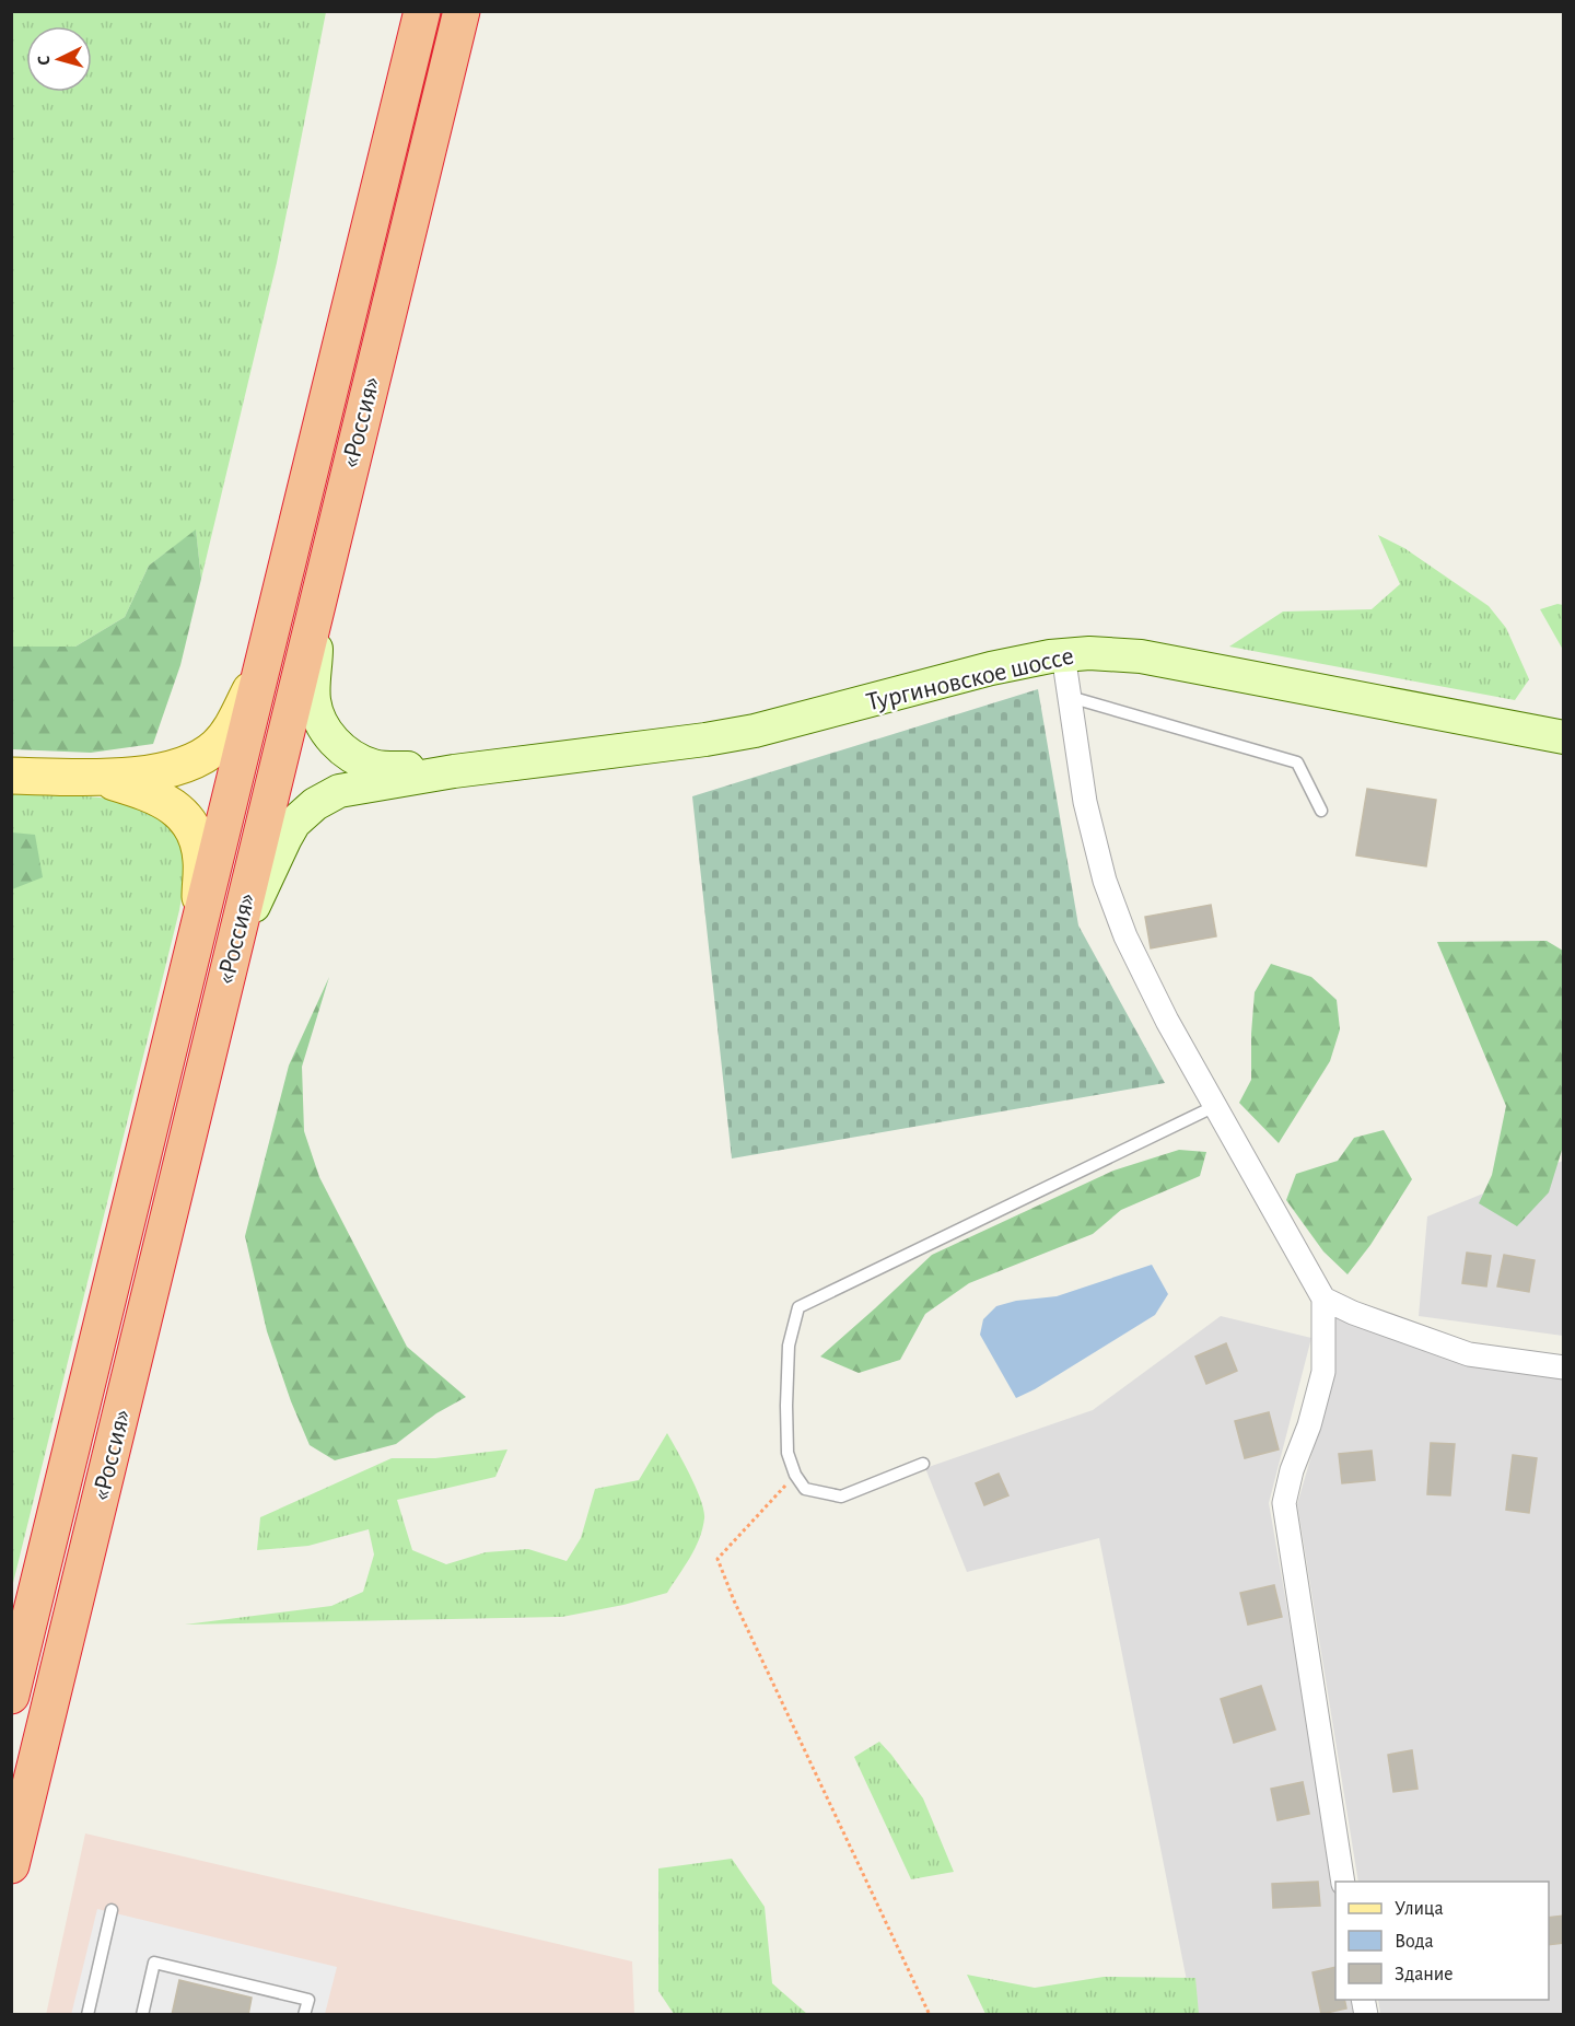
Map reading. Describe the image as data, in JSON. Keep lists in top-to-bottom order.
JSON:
{
  "streets": {
    "highway": ["«Россия»"],
    "main road": ["Тургиновское шоссе"]
  },
  "crossings": [
    ["«Россия»", "Тургиновское шоссе"]
  ],
  "legend": ["Улица", "Вода", "Здание"],
  "north": "left"
}
